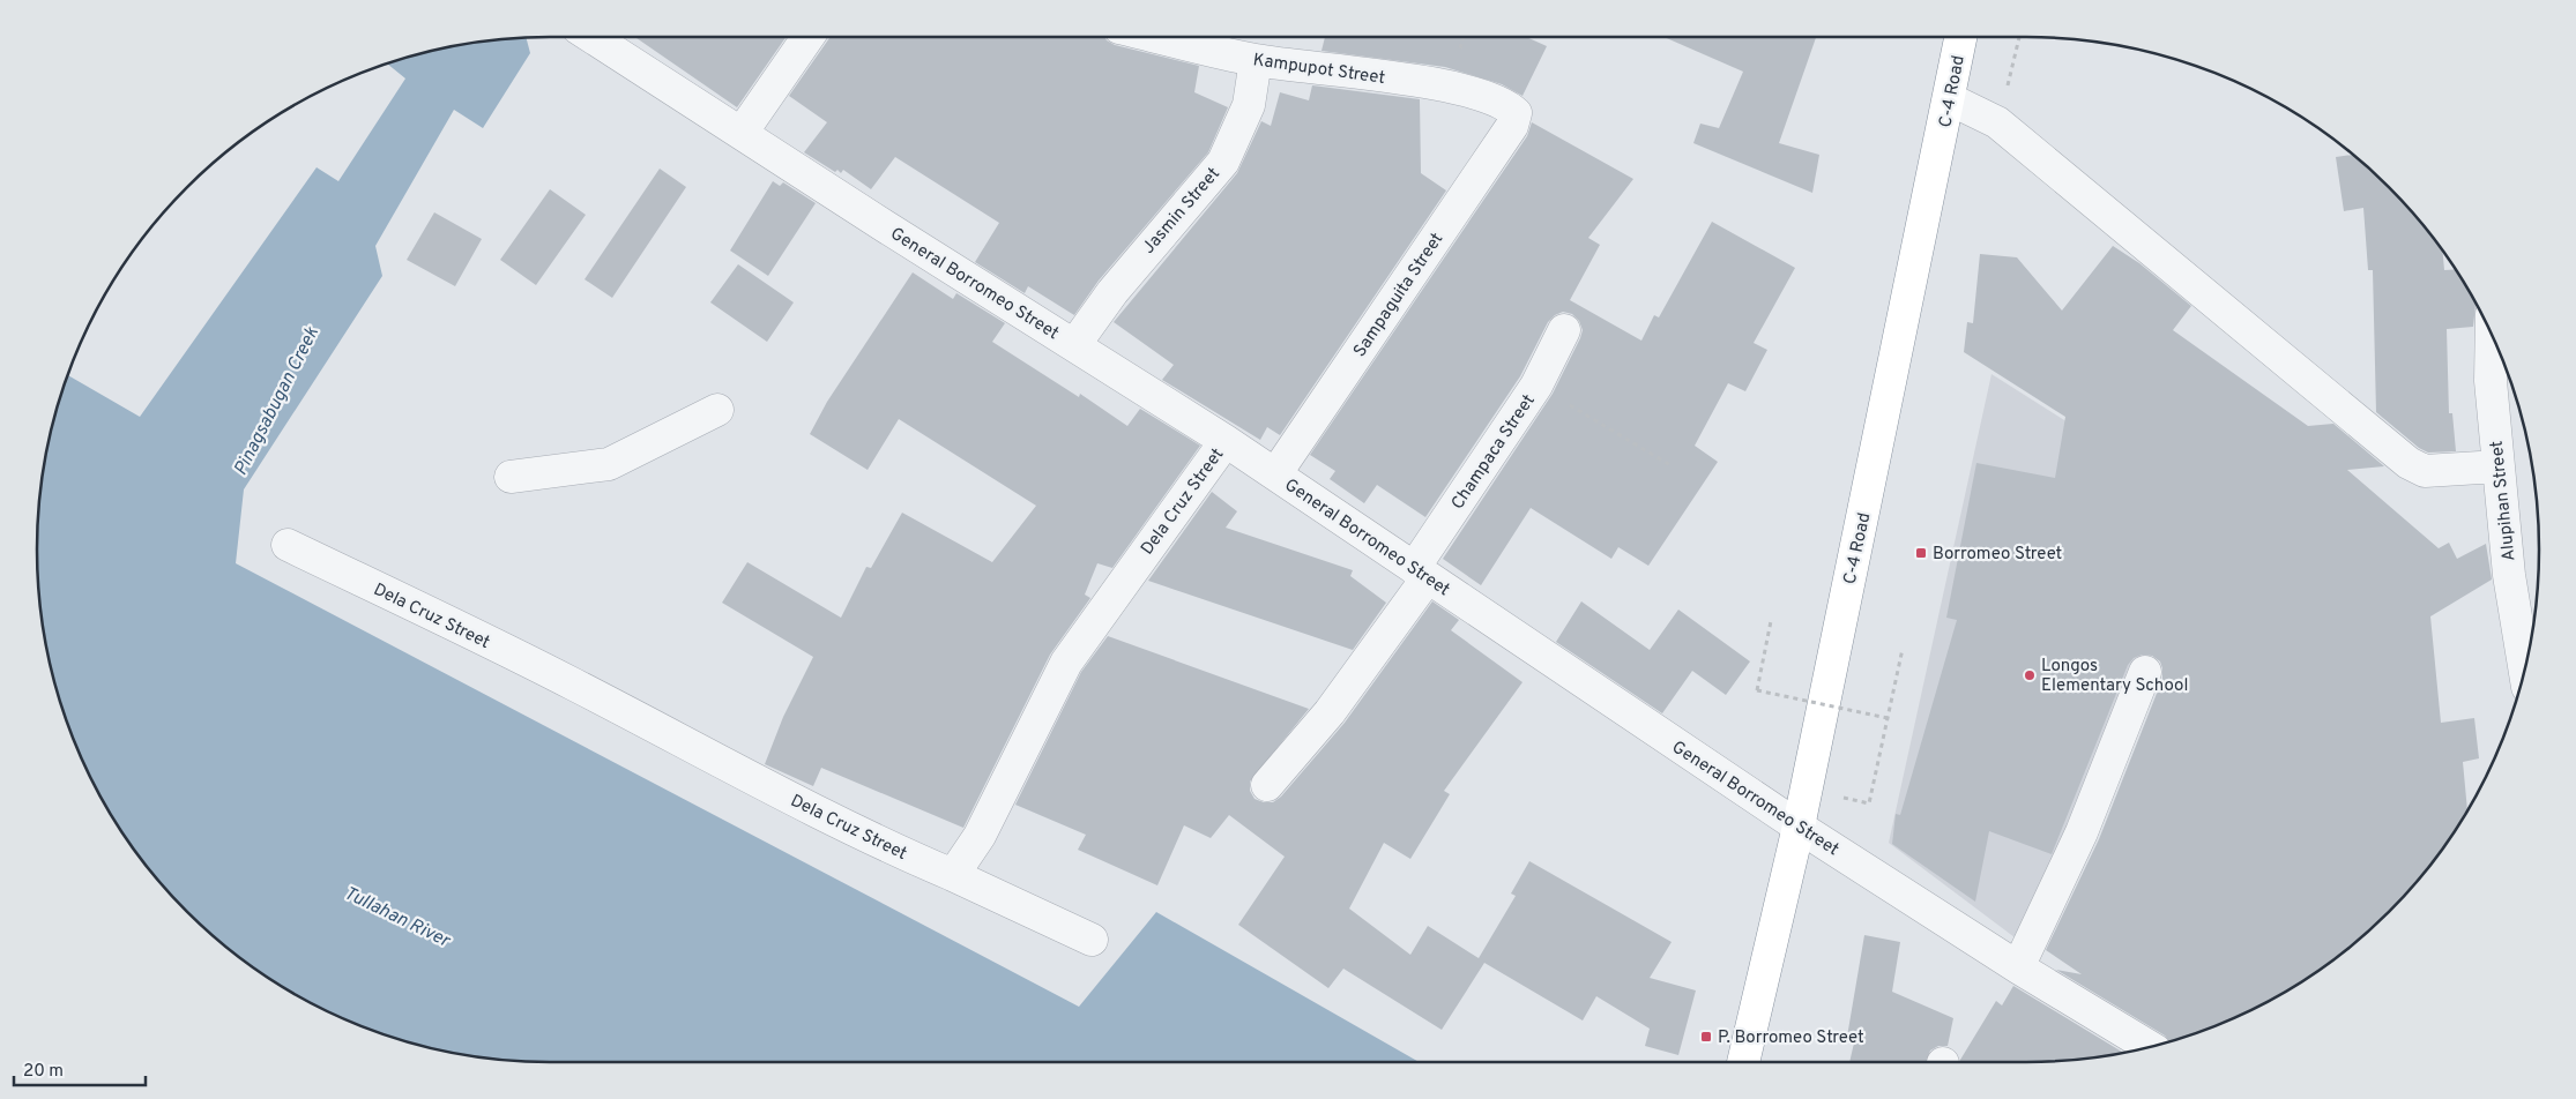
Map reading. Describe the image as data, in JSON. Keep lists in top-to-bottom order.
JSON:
{
  "streets": {
    "highway": ["C-4 Road"],
    "street": [
      "Kampupot Street",
      "Jasmin Street",
      "General Borromeo Street",
      "Sampaguita Street",
      "Champaca Street",
      "Dela Cruz Street",
      "Alupihan Street"
    ]
  },
  "crossings": [
    ["Kampupot Street", "Jasmin Street"],
    ["Kampupot Street", "Sampaguita Street"],
    ["C-4 Road", "General Borromeo Street"],
    ["Jasmin Street", "General Borromeo Street"],
    ["General Borromeo Street", "Sampaguita Street"],
    ["General Borromeo Street", "Champaca Street"],
    ["General Borromeo Street", "Dela Cruz Street"]
  ],
  "water": ["Pinagsabugan Creek", "Tullahan River"],
  "places": {
    "transit": ["Borromeo Street", "P. Borromeo Street"],
    "other": ["Longos Elementary School"]
  },
  "scale_bar": "20 m"
}
